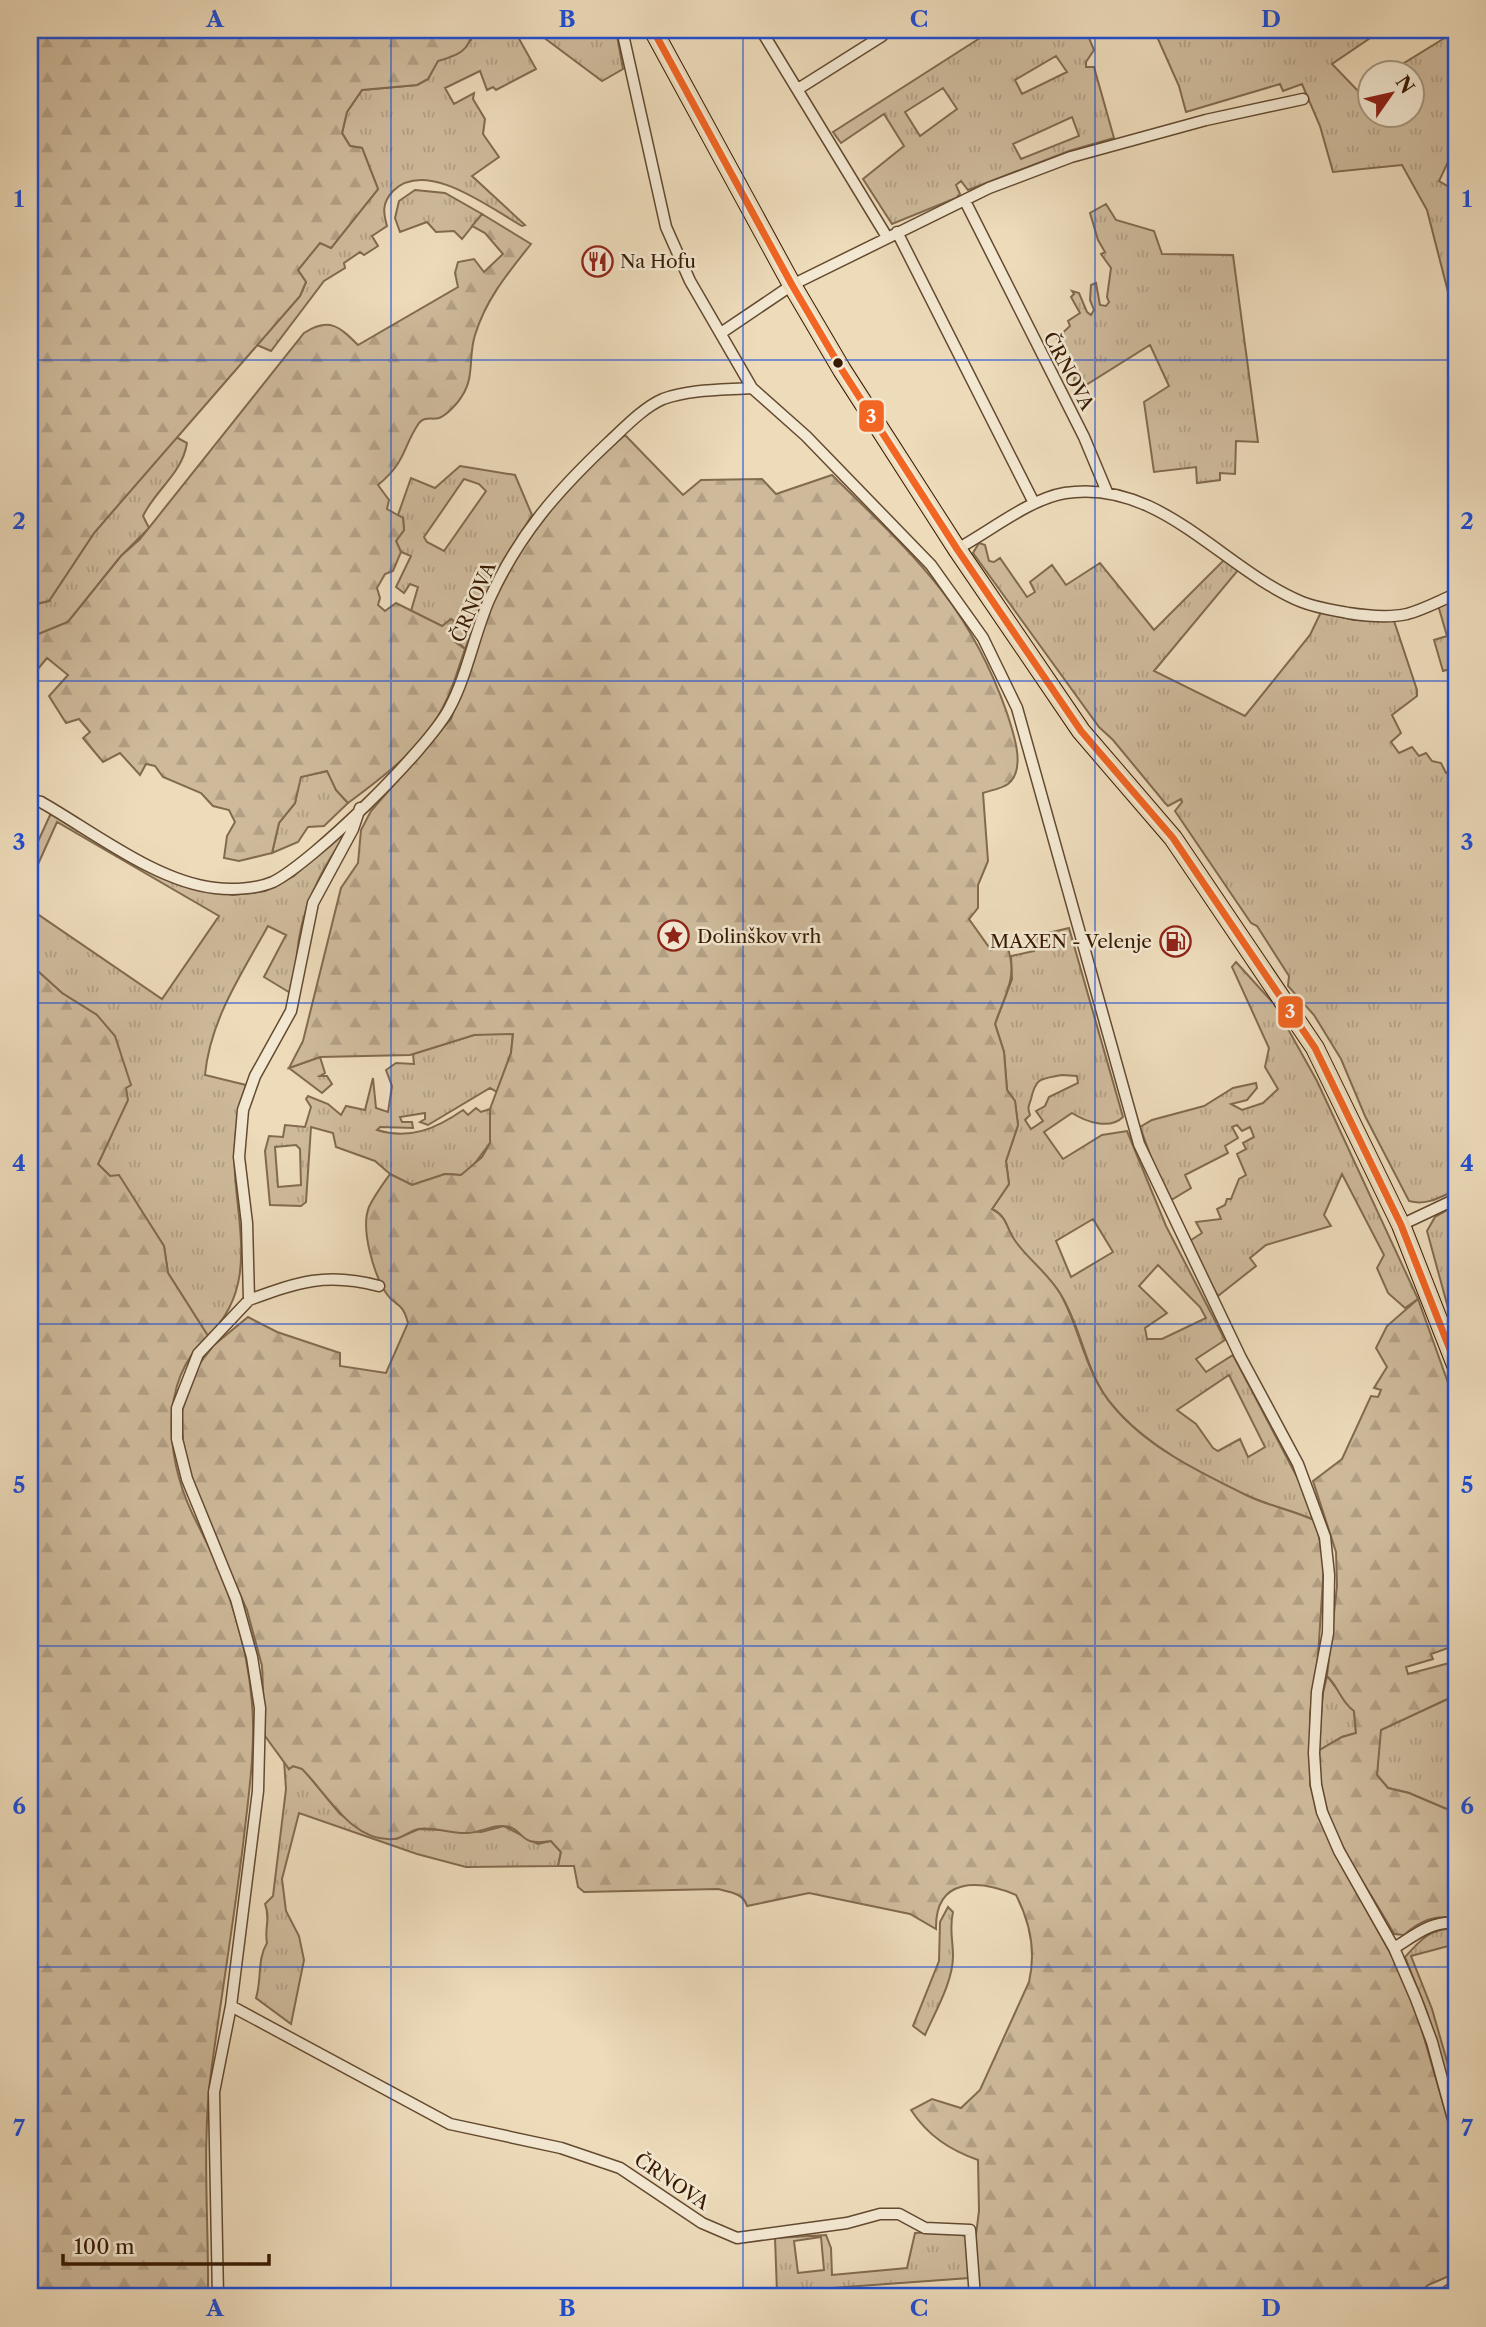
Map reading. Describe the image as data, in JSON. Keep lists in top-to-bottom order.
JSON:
{
  "streets": {
    "street": ["ČRNOVA"]
  },
  "places": {
    "restaurant": ["Na Hofu"],
    "place": ["Dolinškov vrh"],
    "fuel station": ["MAXEN - Velenje"]
  },
  "lines": ["transit line 3"],
  "scale_bar": "100 m",
  "north": "top right",
  "grid": {
    "columns": [
      "A",
      "B",
      "C",
      "D"
    ],
    "rows": [
      "1",
      "2",
      "3",
      "4",
      "5",
      "6",
      "7"
    ]
  }
}
